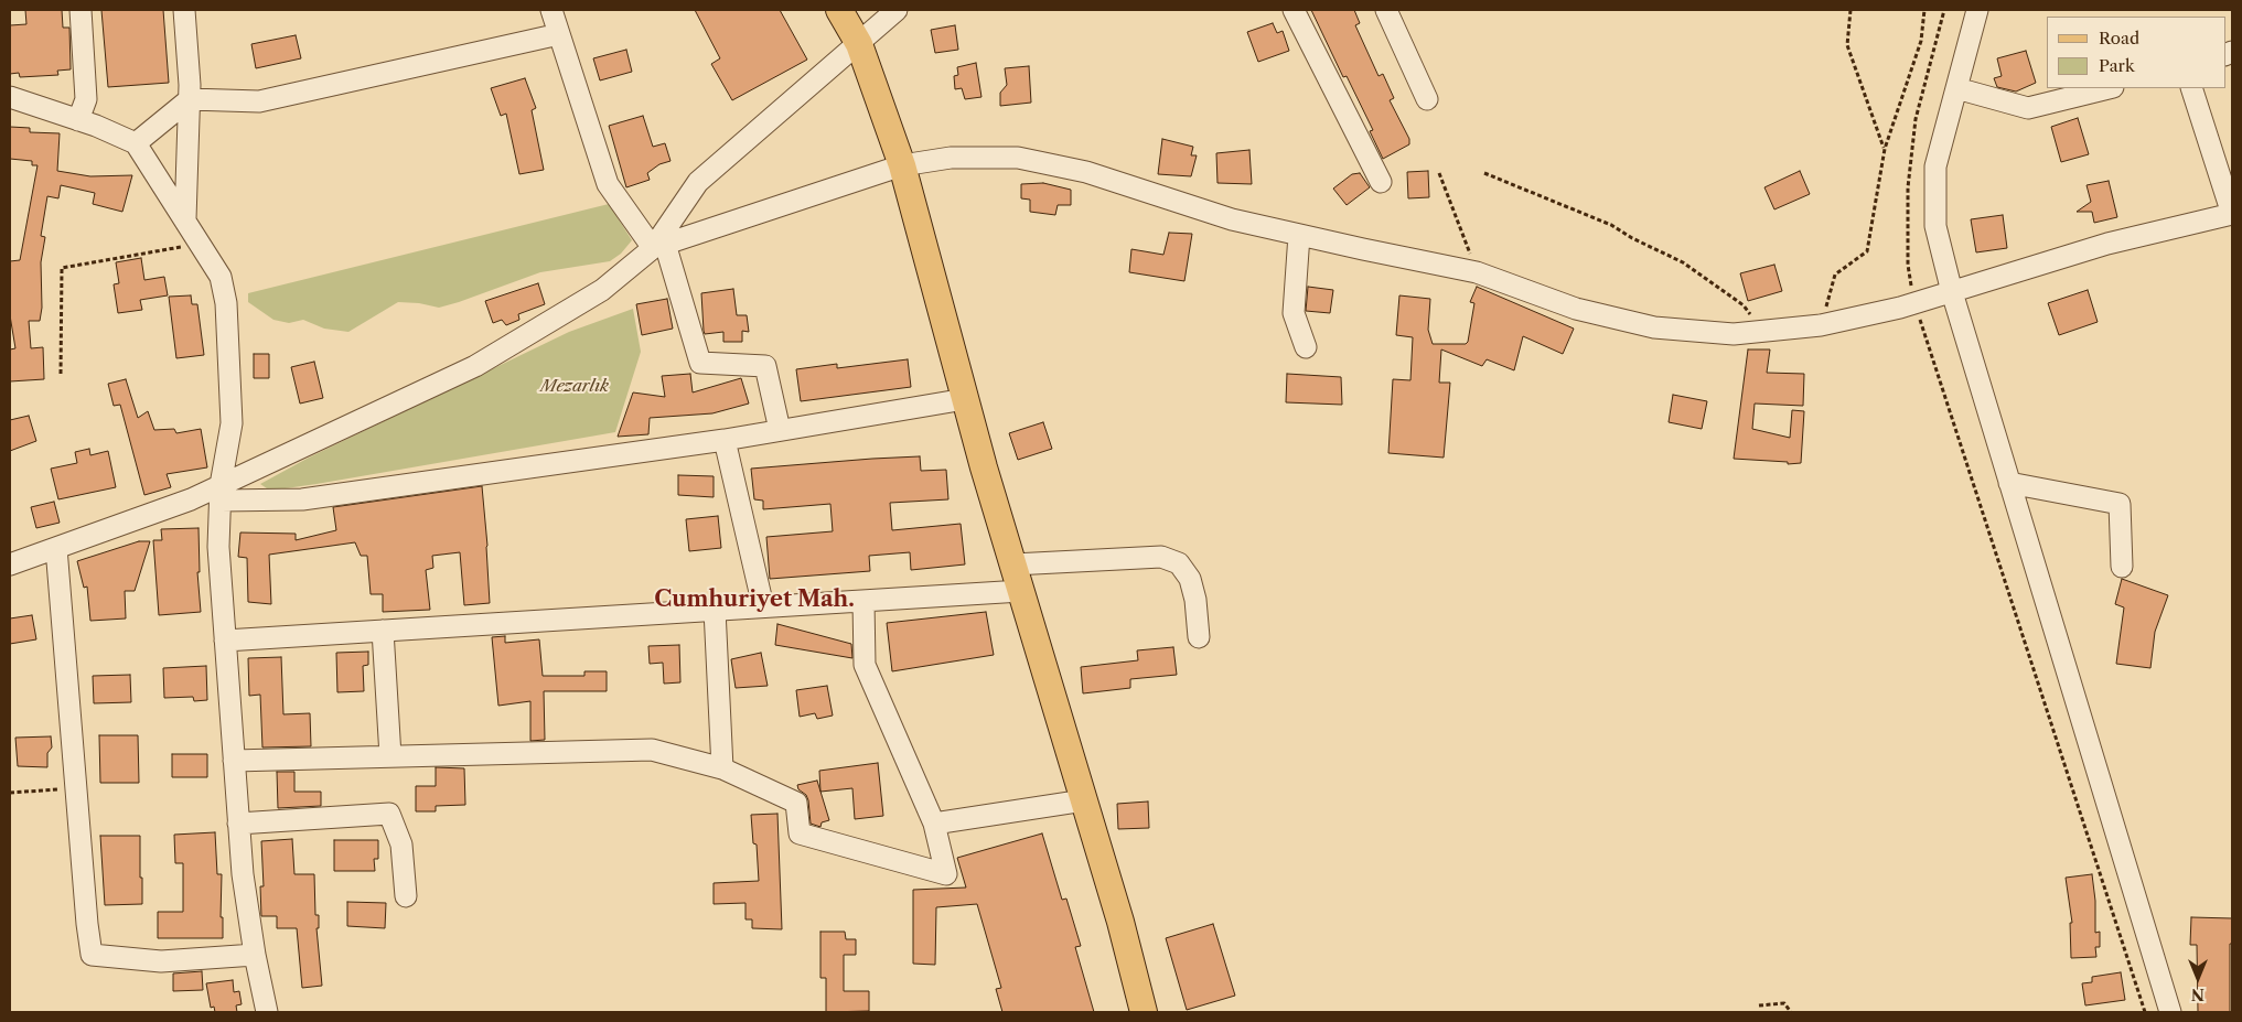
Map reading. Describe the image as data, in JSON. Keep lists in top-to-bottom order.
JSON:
{
  "districts": ["Cumhuriyet Mah."],
  "parks": ["Mezarlık"],
  "legend": ["Road", "Park"],
  "north": "bottom"
}
